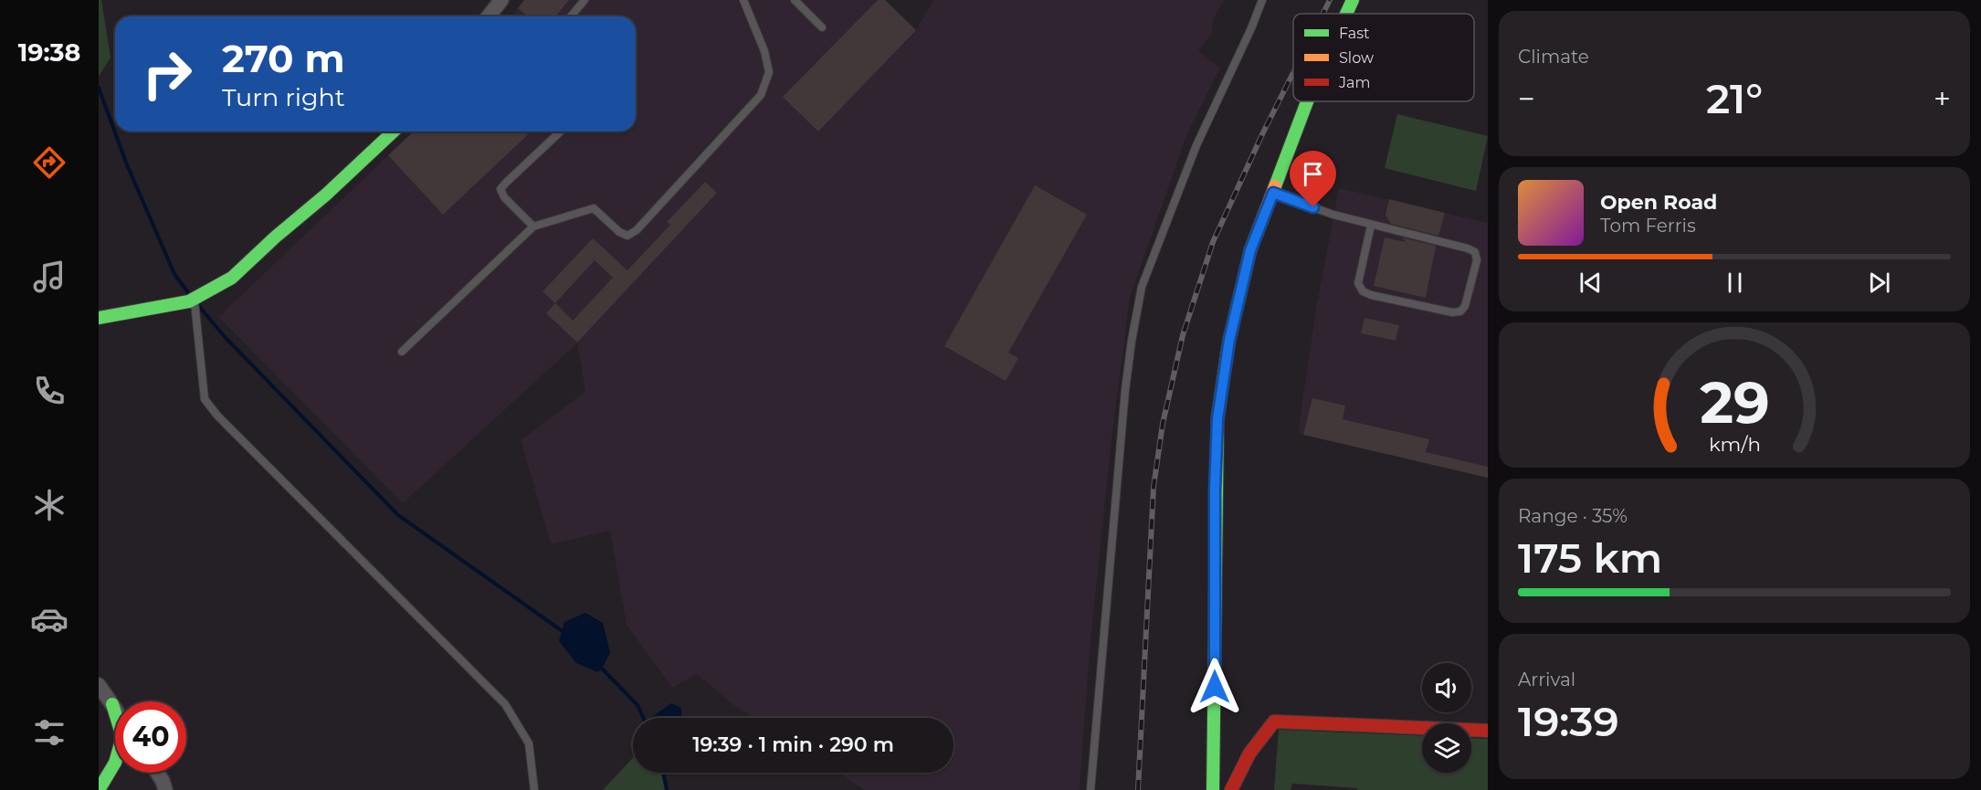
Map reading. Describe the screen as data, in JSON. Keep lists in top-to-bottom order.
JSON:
{
  "legend": ["Fast", "Slow", "Jam"],
  "page": {
    "tabs": "19:38",
    "tile": [
      "Climate",
      ["Range · 35%", "175 km"],
      ["Arrival", "19:39"]
    ],
    "turn": ["270 m", "Turn right"],
    "heat": ["−", "21°", "+"],
    "song": ["Open Road", "Tom Ferris"],
    "limit": "40",
    "trip": "19:39 · 1 min · 290 m",
    "gauge": ["29", "km/h"]
  }
}
